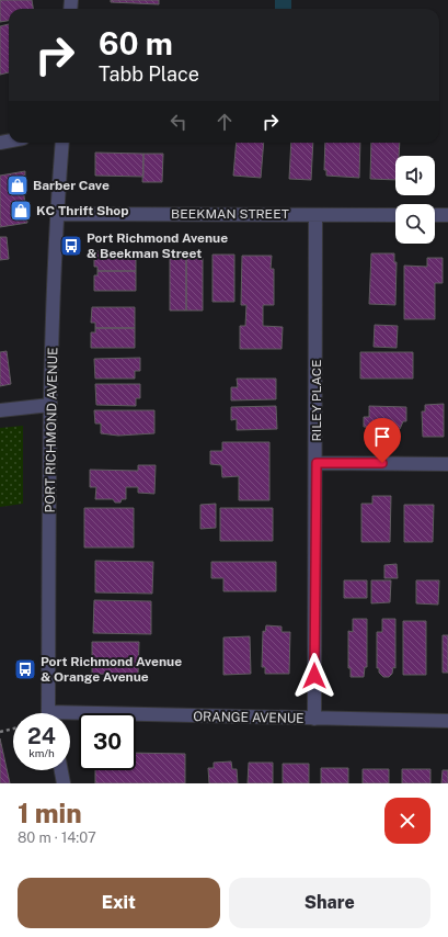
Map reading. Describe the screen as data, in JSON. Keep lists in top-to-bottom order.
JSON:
{
  "streets": {
    "street": [
      "BEEKMAN STREET",
      "RILEY PLACE",
      "PORT RICHMOND AVENUE",
      "ORANGE AVENUE"
    ]
  },
  "crossings": [
    ["BEEKMAN STREET", "RILEY PLACE"],
    ["BEEKMAN STREET", "PORT RICHMOND AVENUE"],
    ["RILEY PLACE", "ORANGE AVENUE"]
  ],
  "places": {
    "shop": ["Barber Cave", "KC Thrift Shop"],
    "bus stop": ["Port Richmond Avenue & Beekman Street", "Port Richmond Avenue & Orange Avenue"]
  },
  "page": {
    "turn": ["60 m", "Tabb Place"],
    "speed": "24 km/h",
    "limit": "30",
    "heading": ["1 min", "80 m · 14:07"],
    "buttons": ["Exit", "Share"]
  }
}
